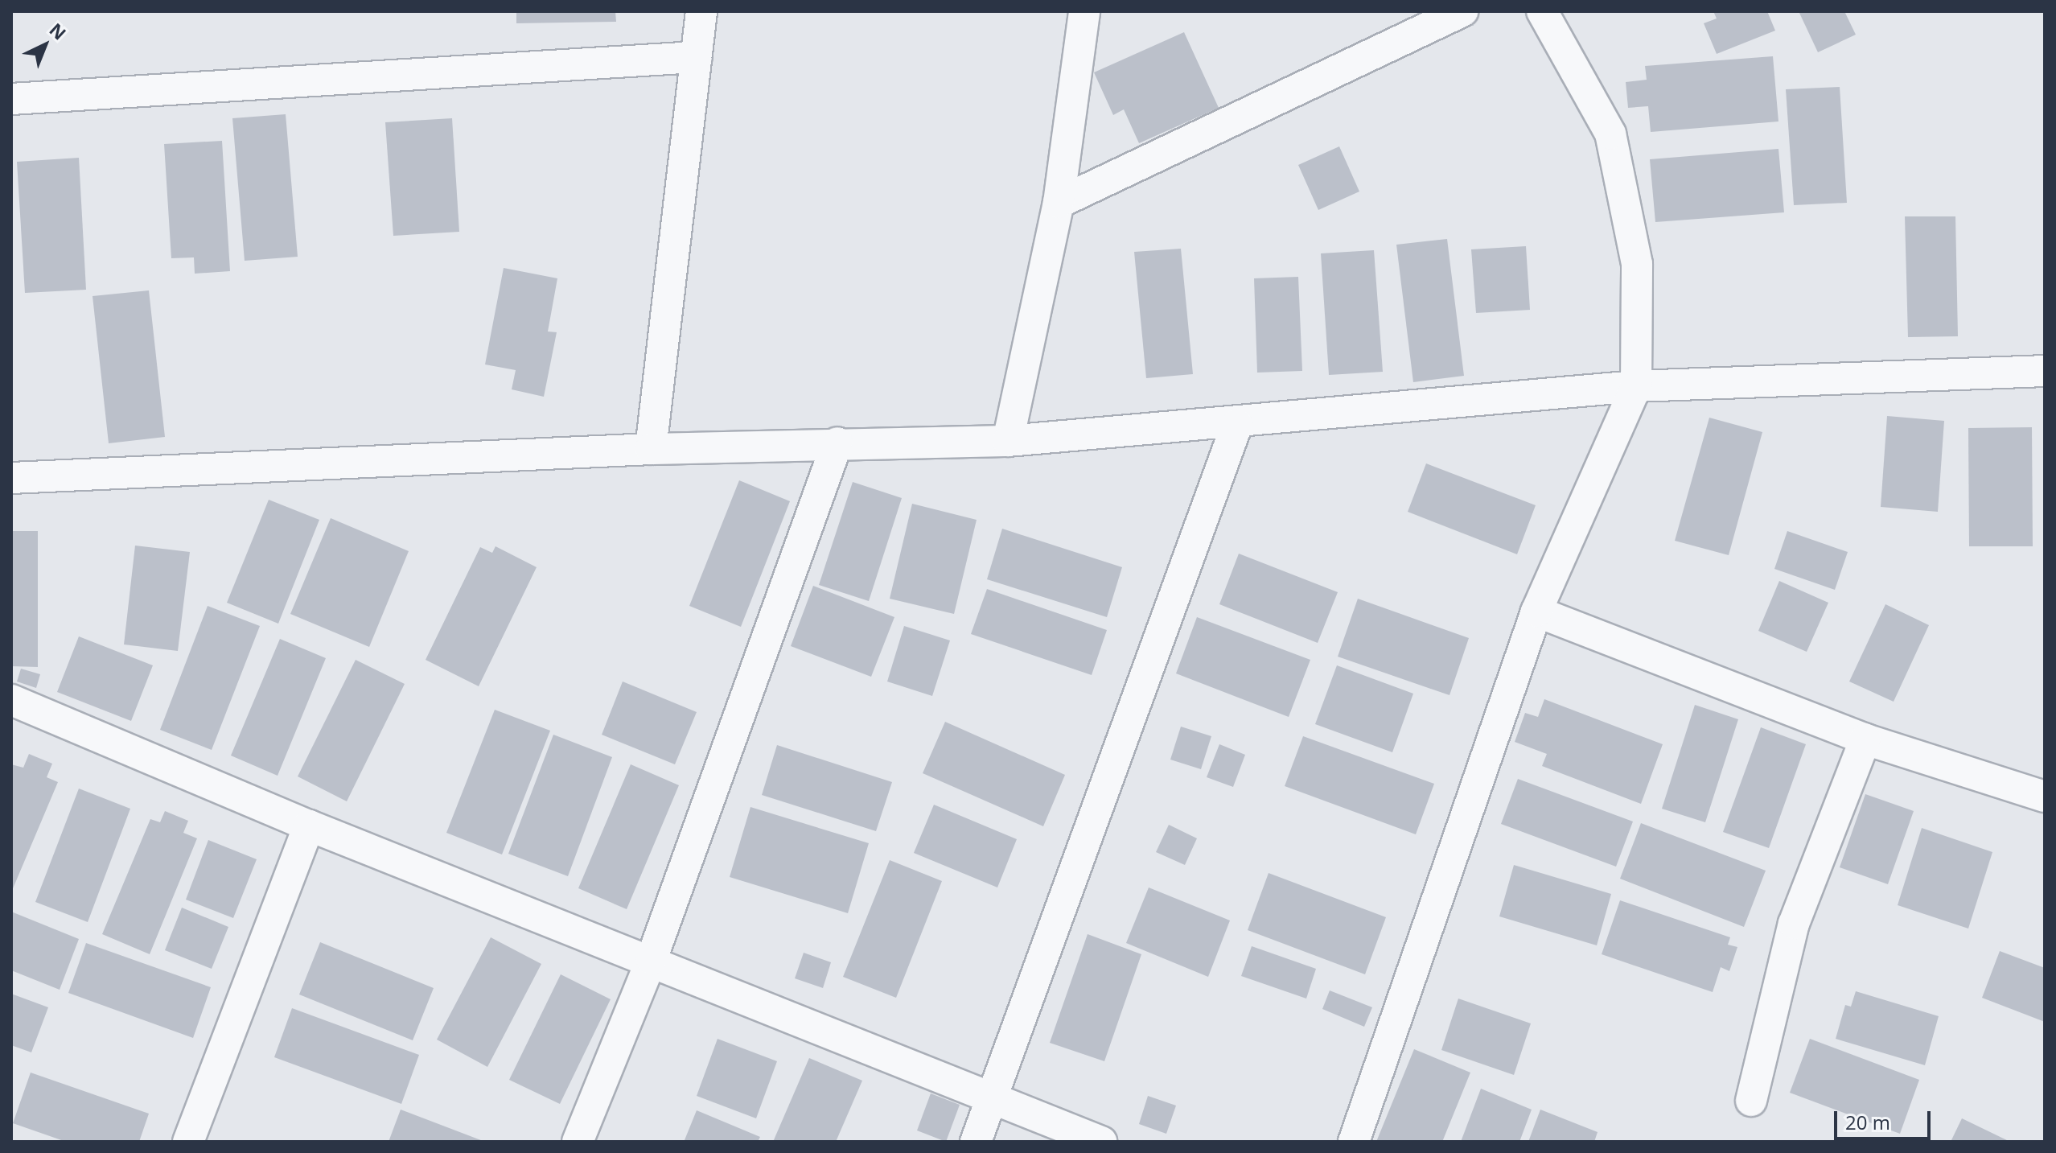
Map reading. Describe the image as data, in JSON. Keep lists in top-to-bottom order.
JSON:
{
  "scale_bar": "20 m",
  "north": "top right"
}
